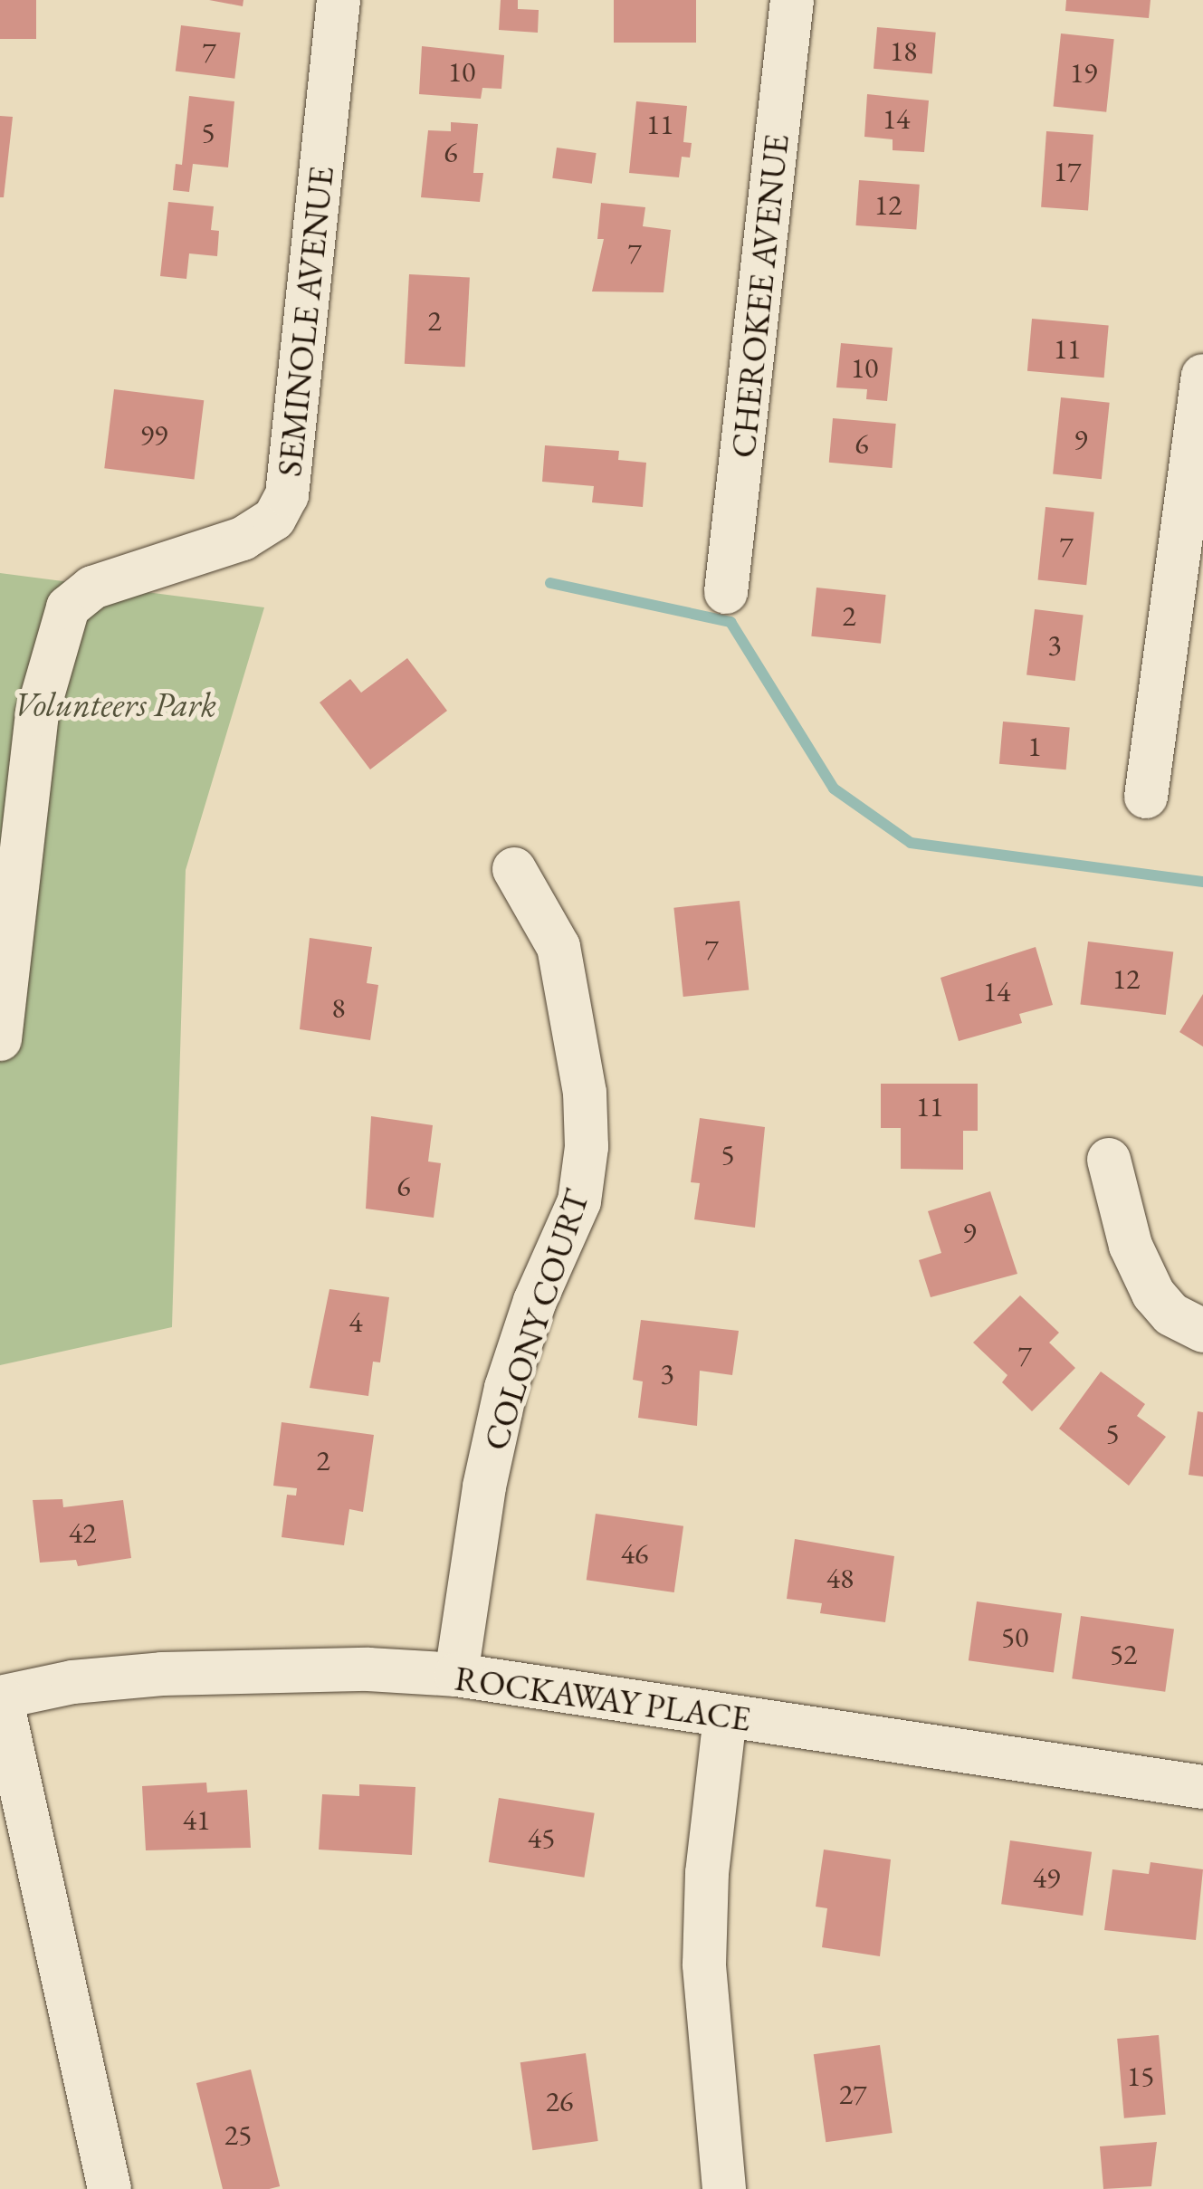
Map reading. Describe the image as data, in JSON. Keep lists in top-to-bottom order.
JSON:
{
  "streets": {
    "street": [
      "CHEROKEE AVENUE",
      "SEMINOLE AVENUE",
      "COLONY COURT",
      "ROCKAWAY PLACE"
    ]
  },
  "crossings": [
    ["COLONY COURT", "ROCKAWAY PLACE"]
  ],
  "parks": ["Volunteers Park"],
  "house_numbers": [
    "18",
    "7",
    "10",
    "19",
    "14",
    "11",
    "5",
    "6",
    "17",
    "12",
    "7",
    "2",
    "11",
    "10",
    "99",
    "9",
    "6",
    "7",
    "2",
    "3",
    "1",
    "7",
    "12",
    "14",
    "8",
    "11",
    "5",
    "6",
    "9",
    "4",
    "7",
    "3",
    "5",
    "2",
    "42",
    "46",
    "48",
    "50",
    "52",
    "41",
    "45",
    "49",
    "15",
    "27",
    "26",
    "25"
  ]
}
